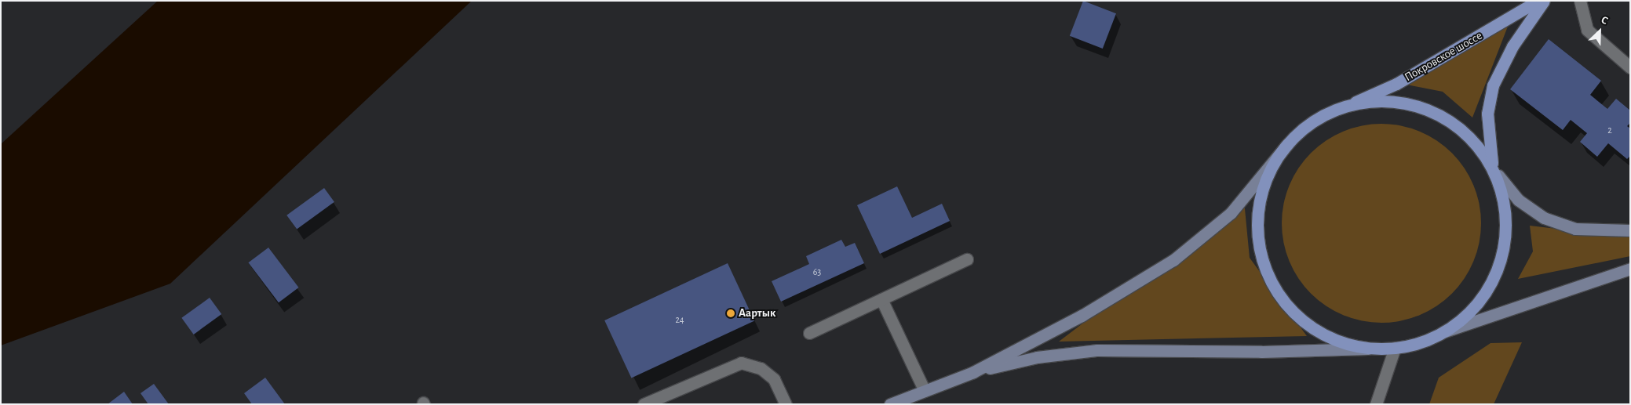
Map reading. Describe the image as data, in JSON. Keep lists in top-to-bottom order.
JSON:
{
  "streets": {
    "main road": ["Покровское шоссе"]
  },
  "places": ["Аартык"],
  "house_numbers": ["2", "63", "24"],
  "north": "top right"
}
